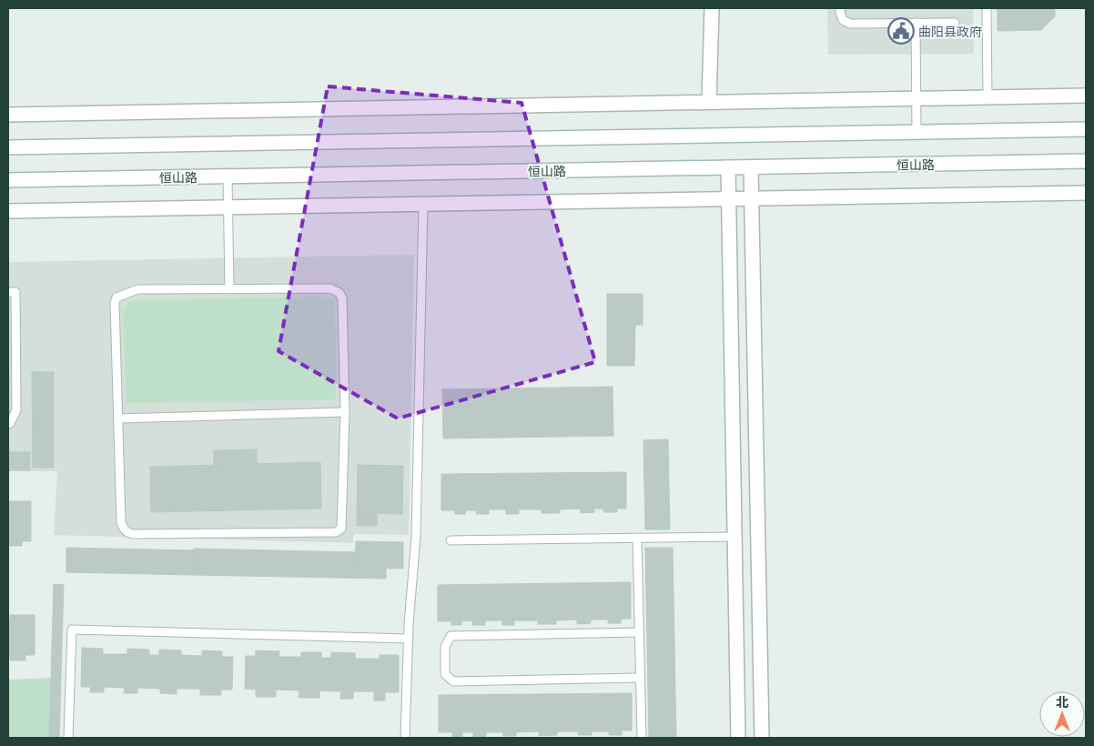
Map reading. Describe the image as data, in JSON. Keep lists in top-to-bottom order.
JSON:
{
  "streets": {
    "street": ["恒山路"]
  },
  "places": {
    "public building": ["曲阳县政府"]
  },
  "north": "top"
}
